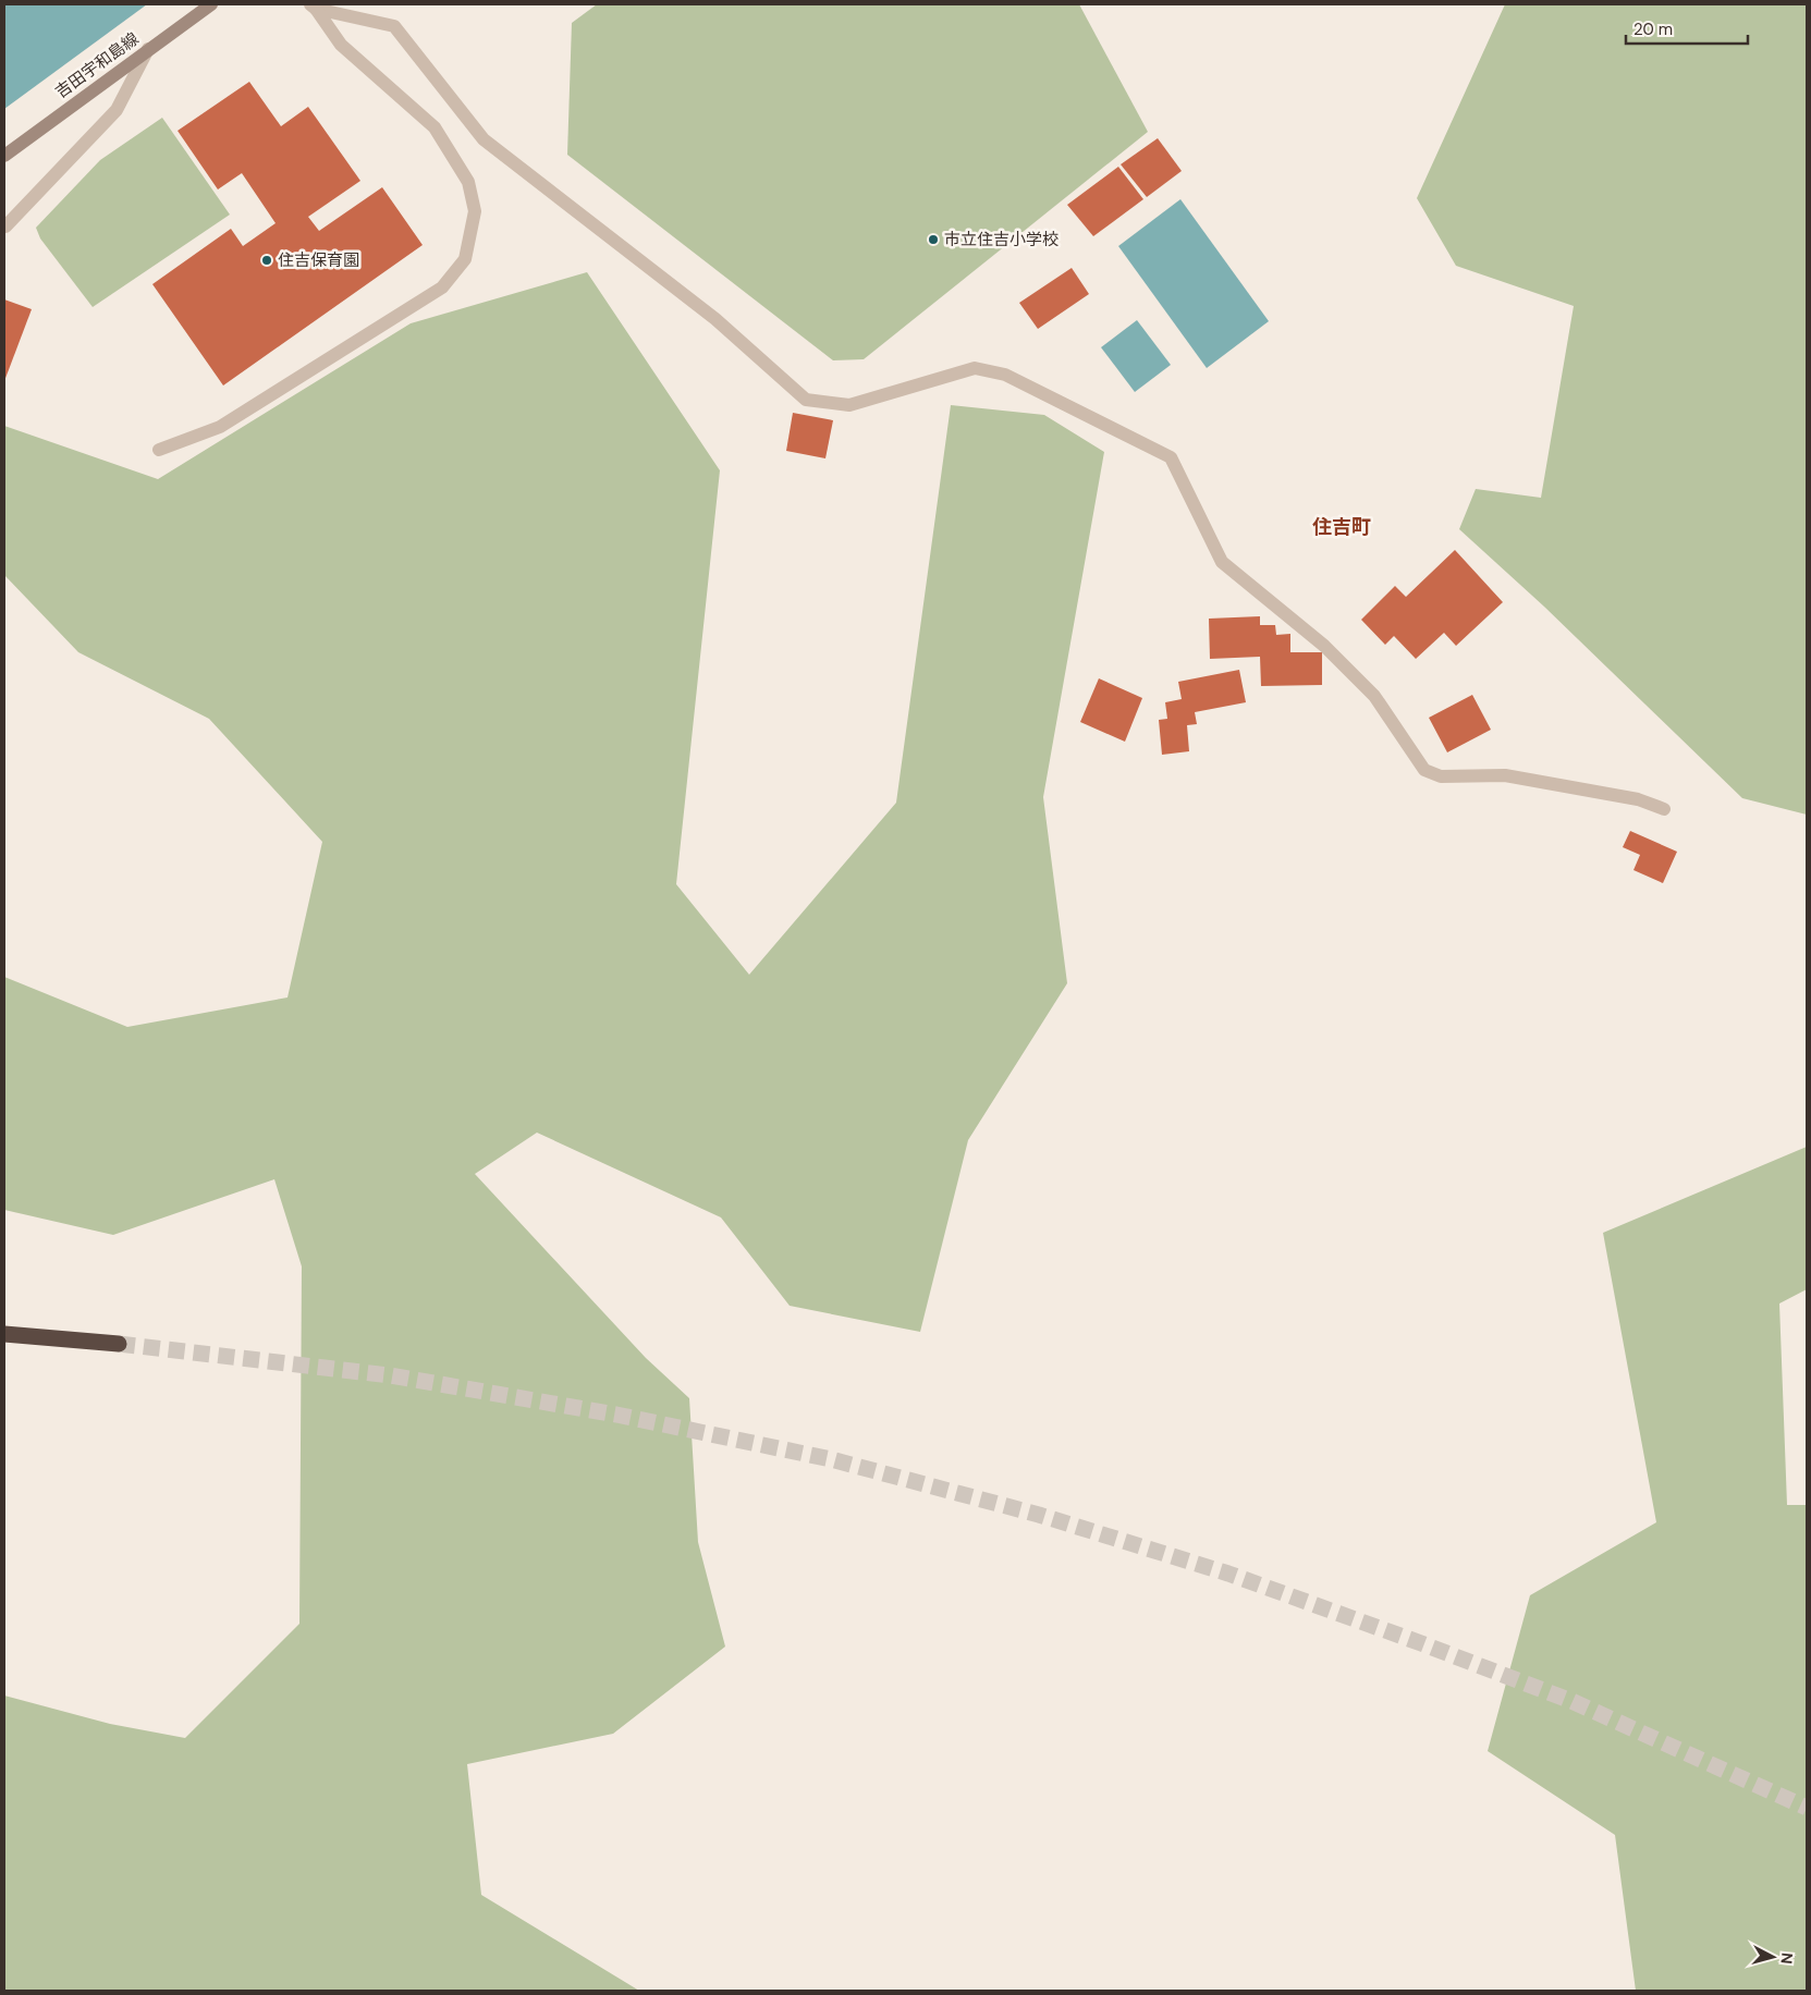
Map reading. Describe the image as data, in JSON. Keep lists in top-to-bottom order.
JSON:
{
  "streets": {
    "main road": ["吉田宇和島線"]
  },
  "districts": ["住吉町"],
  "places": ["市立住吉小学校", "住吉保育園"],
  "scale_bar": "20 m",
  "north": "right"
}
